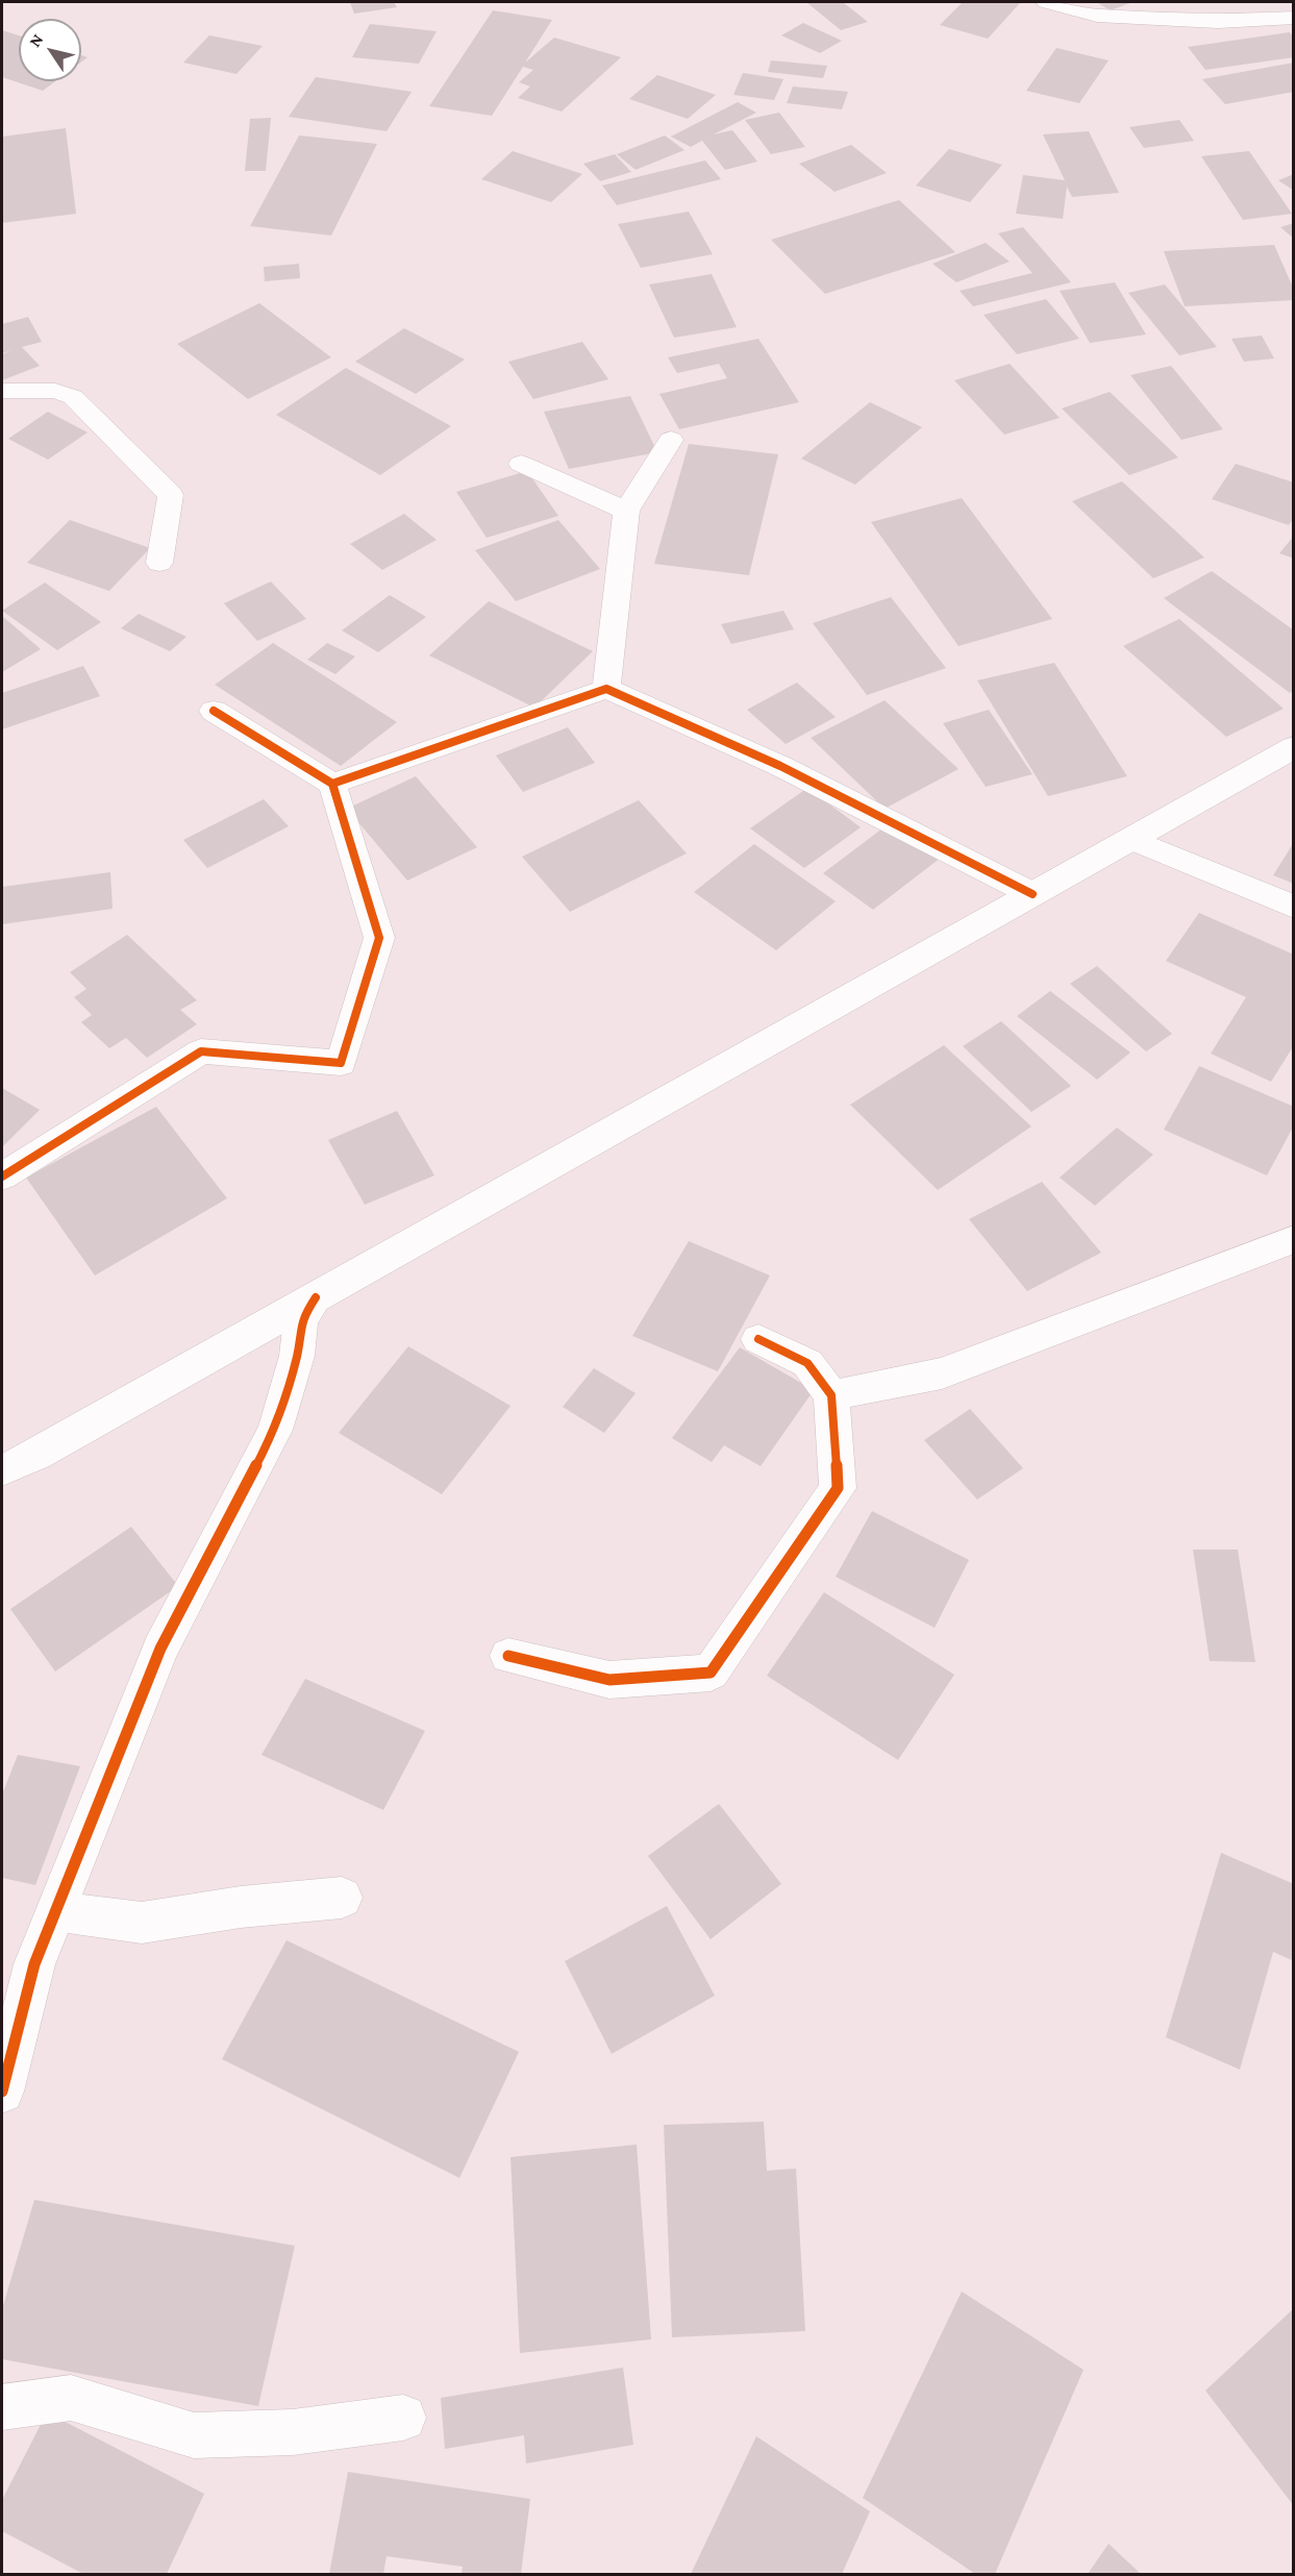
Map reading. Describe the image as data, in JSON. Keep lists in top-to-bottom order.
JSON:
{
  "north": "top left"
}
